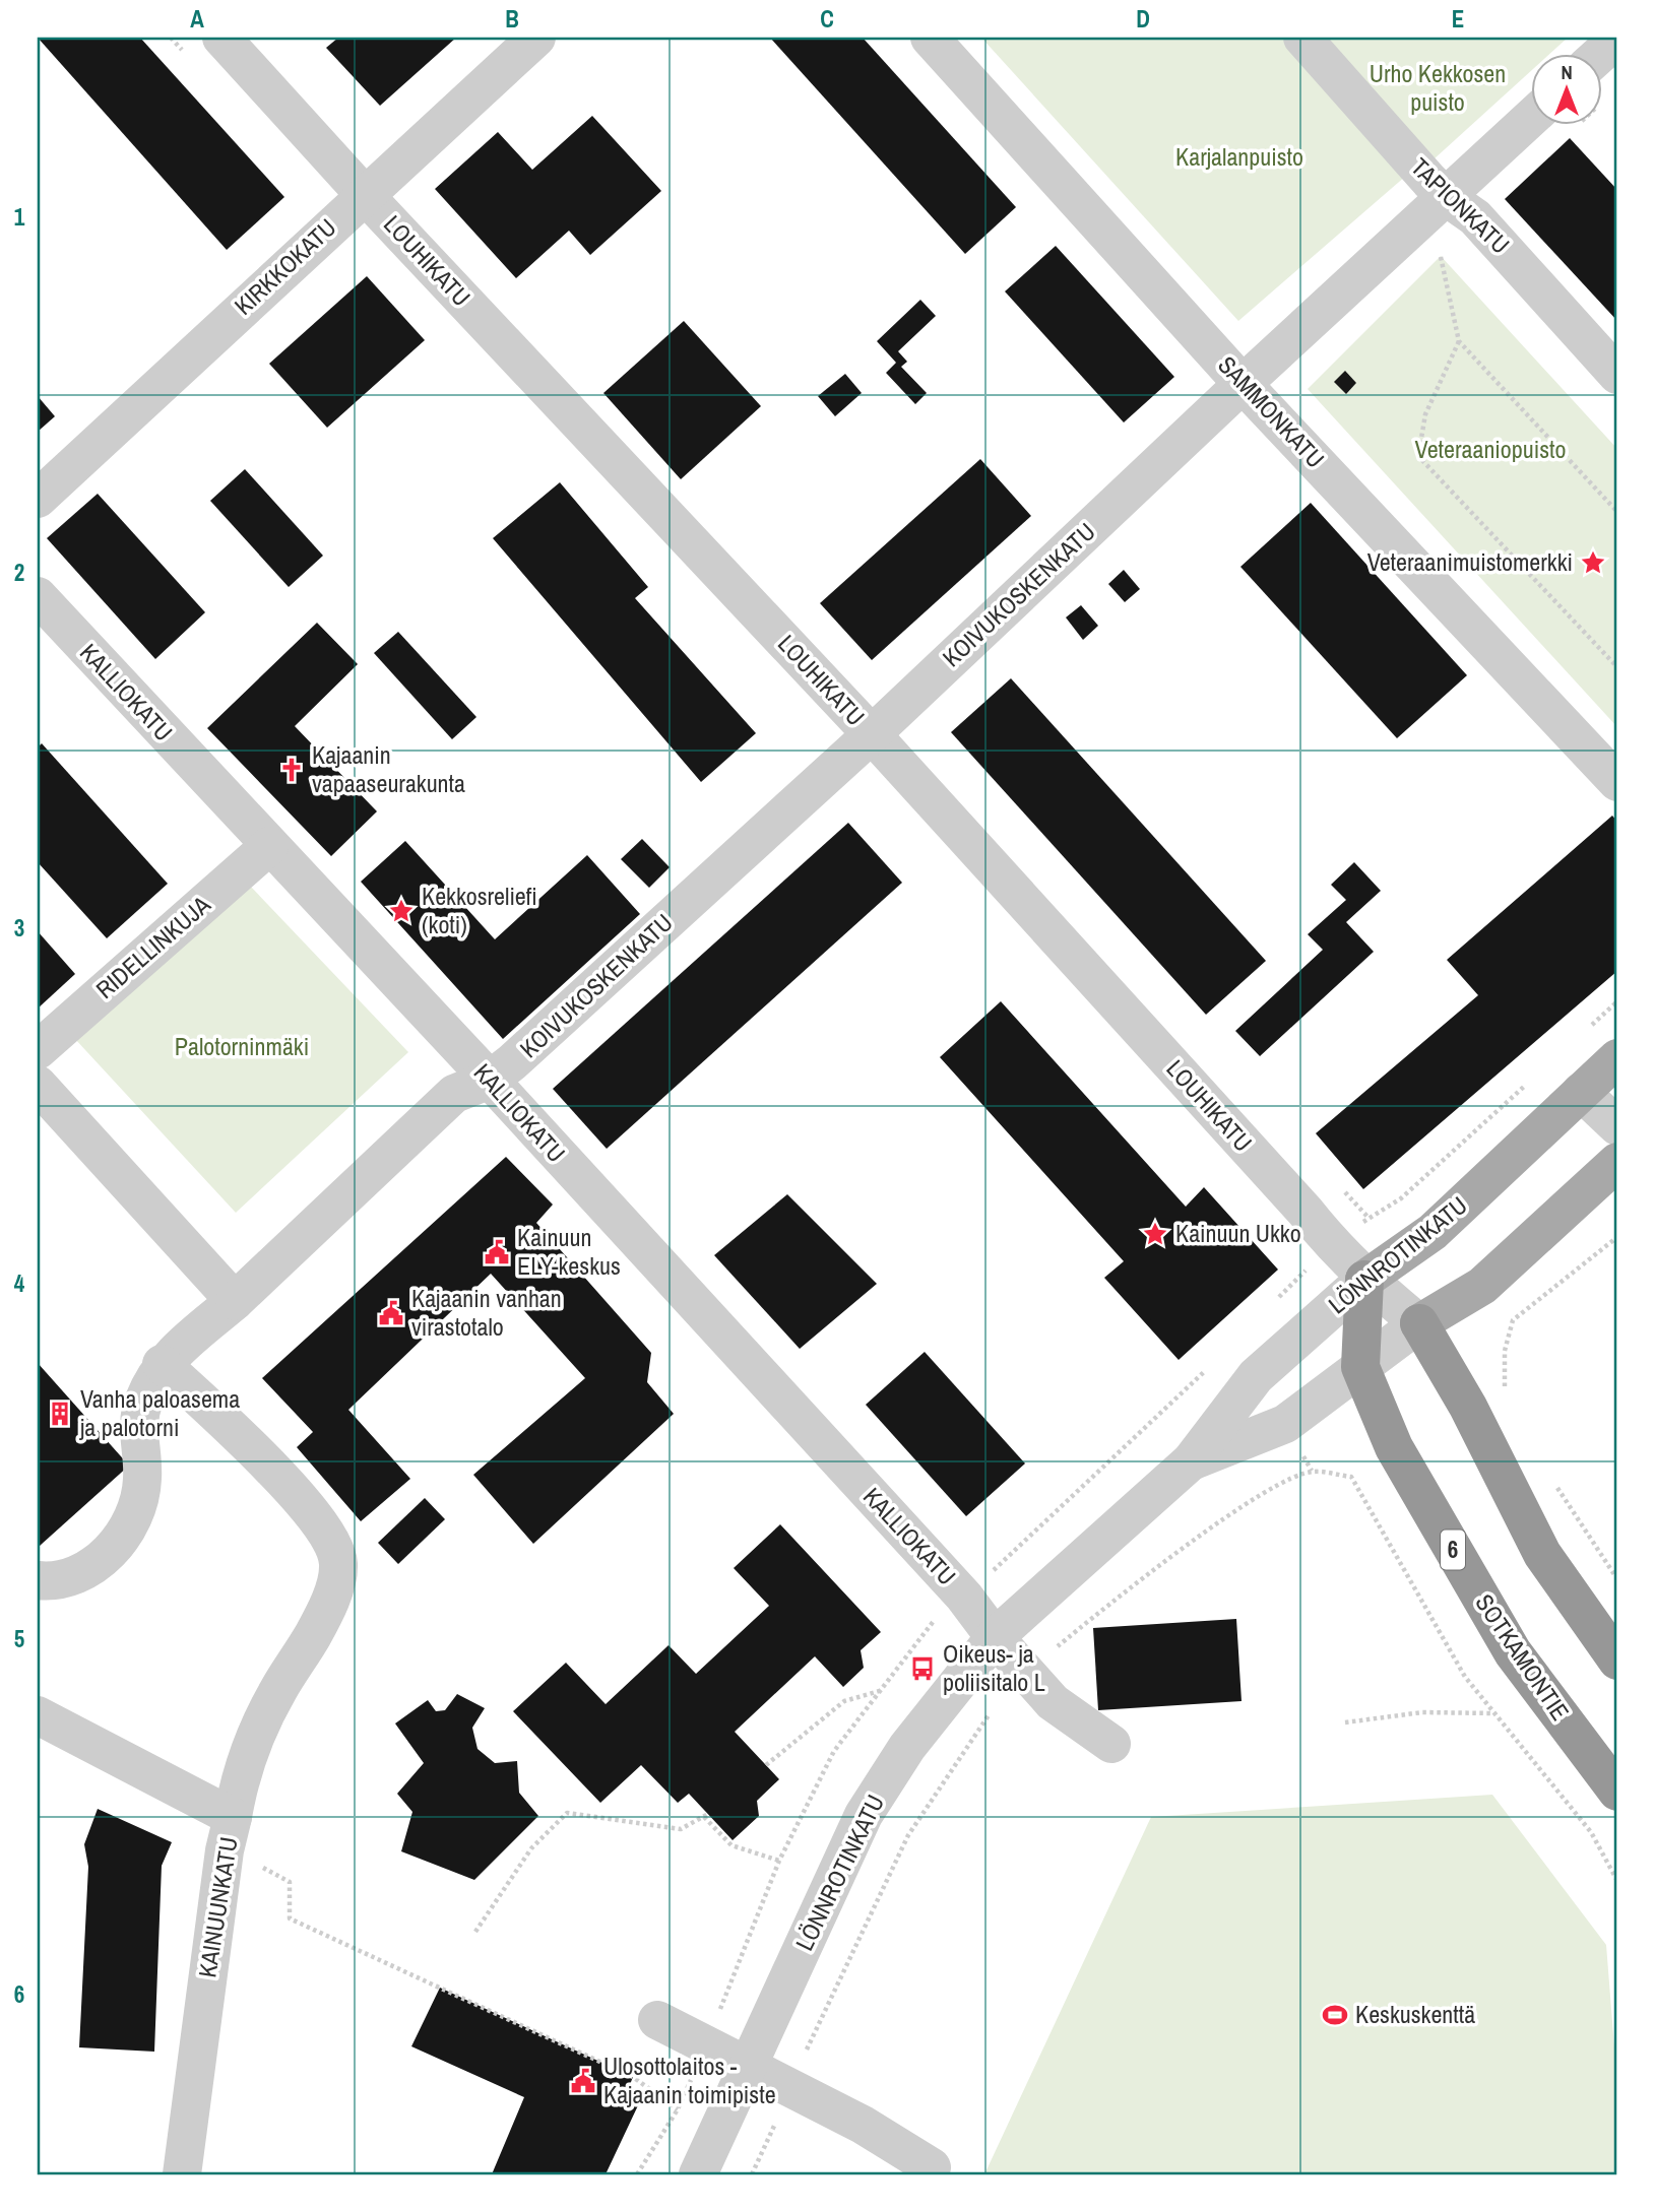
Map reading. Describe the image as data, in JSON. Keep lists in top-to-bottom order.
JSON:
{
  "streets": {
    "highway": ["6", "SOTKAMONTIE"],
    "main road": ["LÖNNROTINKATU"],
    "street": [
      "TAPIONKATU",
      "LOUHIKATU",
      "KIRKKOKATU",
      "SAMMONKATU",
      "KOIVUKOSKENKATU",
      "KALLIOKATU",
      "RIDELLINKUJA",
      "KAINUUNKATU"
    ]
  },
  "crossings": [
    ["TAPIONKATU", "KOIVUKOSKENKATU"],
    ["LOUHIKATU", "KIRKKOKATU"],
    ["LOUHIKATU", "KOIVUKOSKENKATU"],
    ["LOUHIKATU", "LÖNNROTINKATU"],
    ["LOUHIKATU", "SOTKAMONTIE"],
    ["SAMMONKATU", "KOIVUKOSKENKATU"],
    ["KOIVUKOSKENKATU", "KALLIOKATU"],
    ["KALLIOKATU", "RIDELLINKUJA"],
    ["KALLIOKATU", "LÖNNROTINKATU"],
    ["LÖNNROTINKATU", "SOTKAMONTIE"]
  ],
  "parks": [
    "Urho Kekkosen puisto",
    "Karjalanpuisto",
    "Veteraaniopuisto",
    "Palotorninmäki"
  ],
  "places": {
    "place": ["Veteraanimuistomerkki", "Kekkosreliefi (koti)", "Kainuun Ukko"],
    "church": ["Kajaanin vapaaseurakunta"],
    "public building": ["Kainuun ELY-keskus", "Kajaanin vanhan virastotalo", "Ulosottolaitos - Kajaanin toimipiste"],
    "building": ["Vanha paloasema ja palotorni"],
    "bus stop": ["Oikeus- ja poliisitalo L"],
    "sports": ["Keskuskenttä"]
  },
  "north": "top",
  "grid": {
    "columns": [
      "A",
      "B",
      "C",
      "D",
      "E"
    ],
    "rows": [
      "1",
      "2",
      "3",
      "4",
      "5",
      "6"
    ]
  }
}
